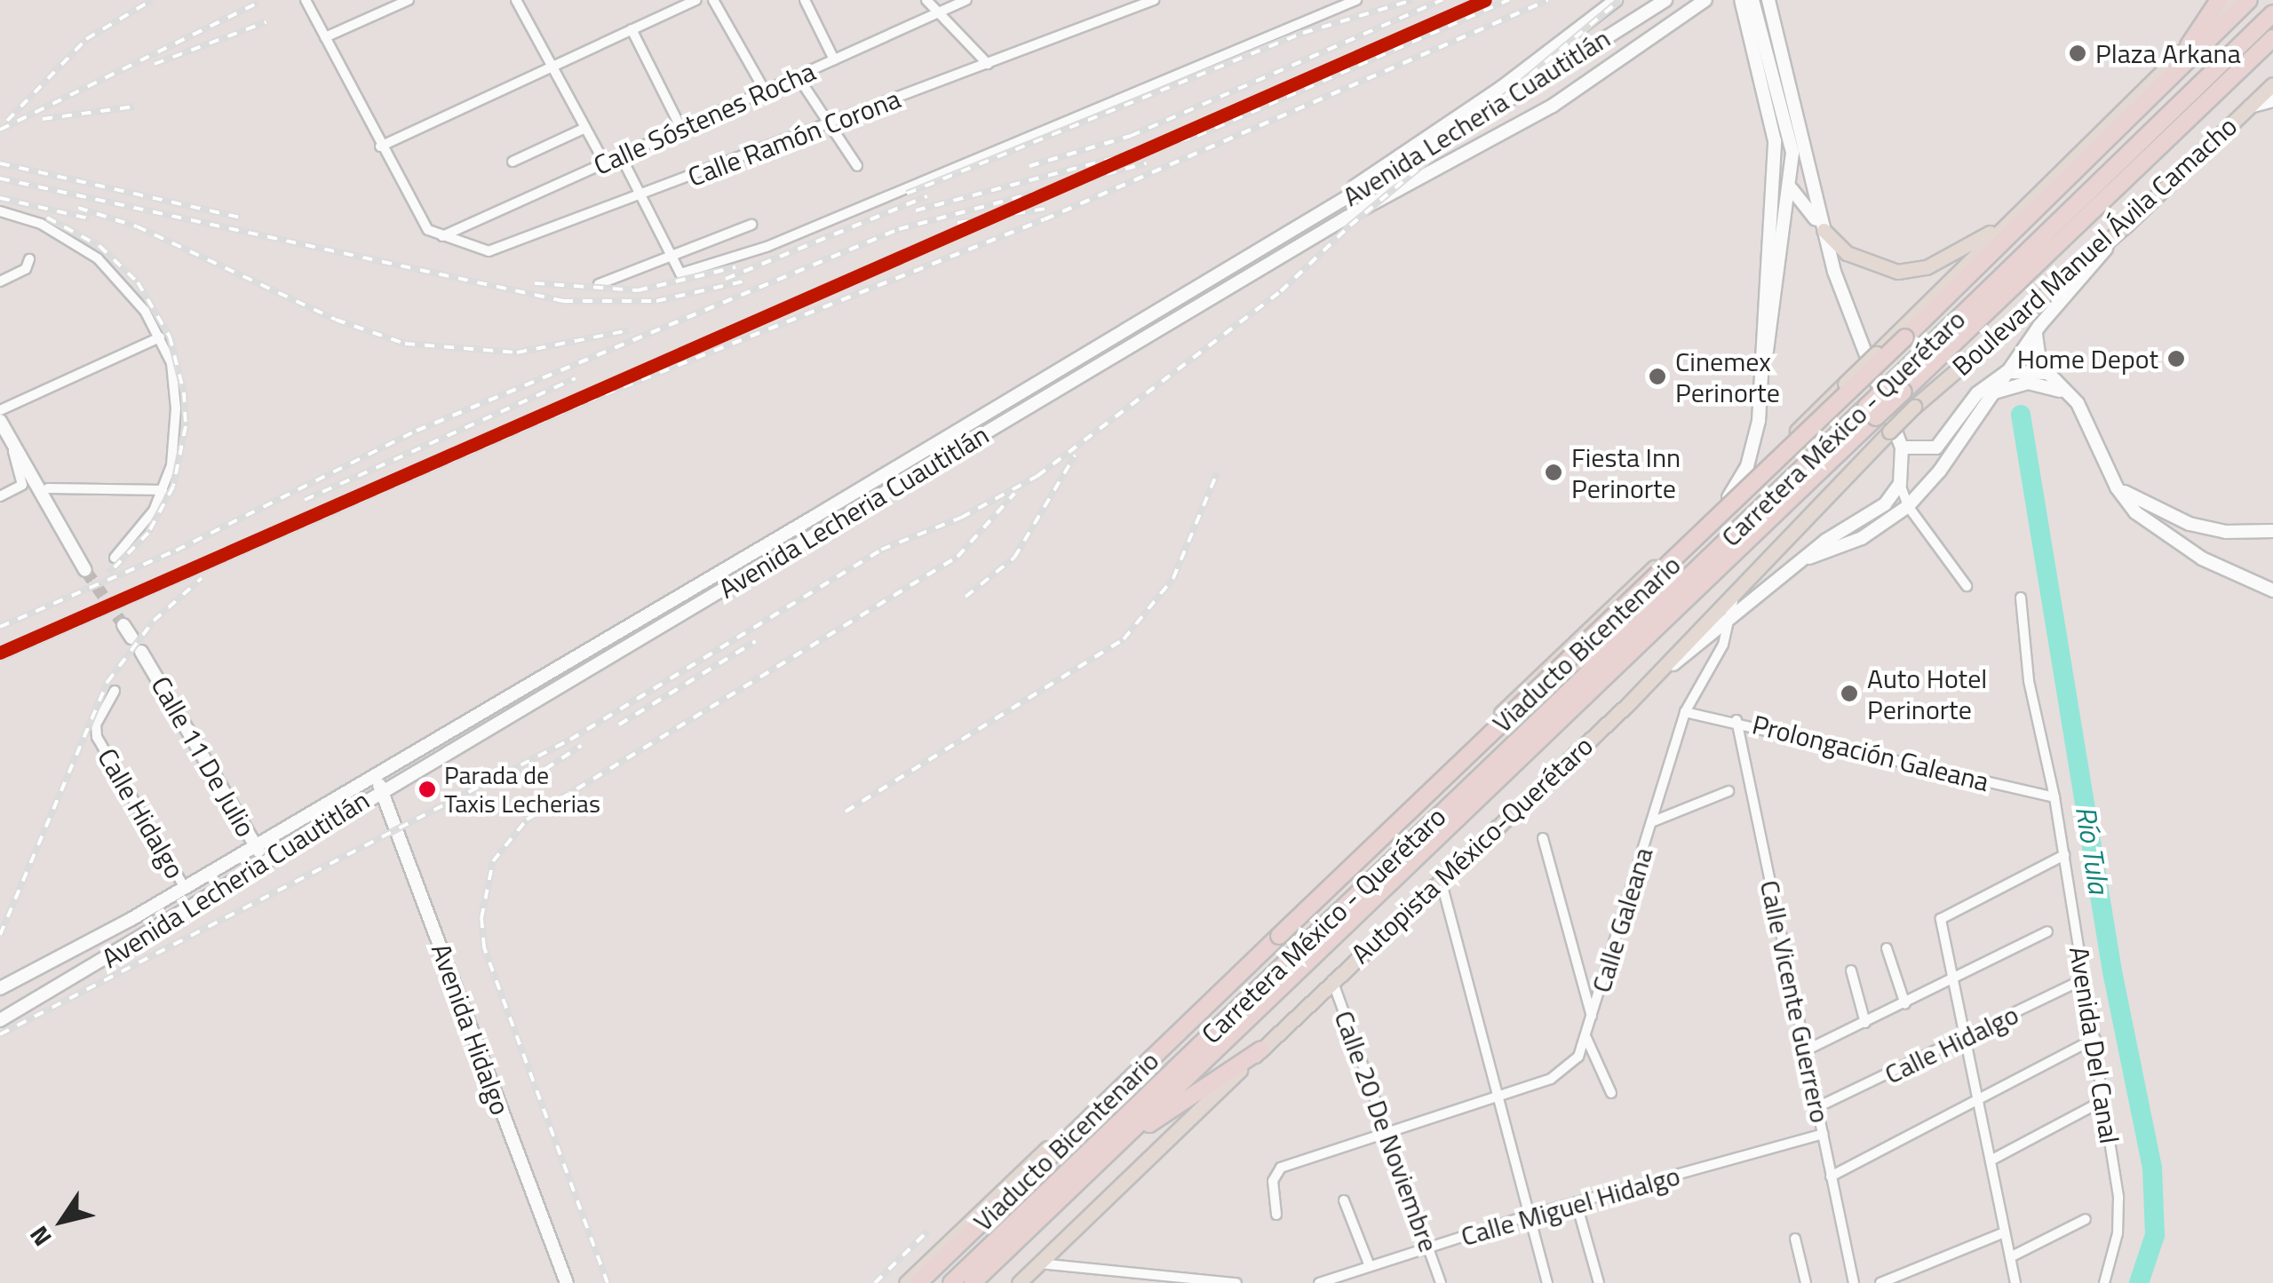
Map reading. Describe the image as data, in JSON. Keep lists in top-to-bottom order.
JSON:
{
  "streets": {
    "highway": ["Carretera México - Querétaro", "Viaducto Bicentenario"],
    "main road": [
      "Avenida Lecheria Cuautitlán",
      "Boulevard Manuel Ávila Camacho",
      "Calle 11 De Julio",
      "Autopista México-Querétaro",
      "Avenida Hidalgo"
    ],
    "street": [
      "Calle Sóstenes Rocha",
      "Calle Ramón Corona",
      "Prolongación Galeana",
      "Calle Hidalgo",
      "Calle Galeana",
      "Calle Vicente Guerrero",
      "Avenida Del Canal",
      "Calle 20 De Noviembre",
      "Calle Miguel Hidalgo"
    ]
  },
  "crossings": [
    ["Avenida Lecheria Cuautitlán", "Calle 11 De Julio"],
    ["Avenida Lecheria Cuautitlán", "Calle Hidalgo"],
    ["Avenida Lecheria Cuautitlán", "Avenida Hidalgo"],
    ["Calle Sóstenes Rocha", "Calle Ramón Corona"],
    ["Boulevard Manuel Ávila Camacho", "Autopista México-Querétaro"],
    ["Prolongación Galeana", "Calle Galeana"],
    ["Prolongación Galeana", "Calle Vicente Guerrero"],
    ["Prolongación Galeana", "Avenida Del Canal"],
    ["Calle Hidalgo", "Calle Vicente Guerrero"],
    ["Calle Hidalgo", "Avenida Del Canal"],
    ["Autopista México-Querétaro", "Calle Galeana"],
    ["Autopista México-Querétaro", "Calle 20 De Noviembre"],
    ["Calle Galeana", "Calle 20 De Noviembre"],
    ["Calle Vicente Guerrero", "Calle Miguel Hidalgo"],
    ["Calle 20 De Noviembre", "Calle Miguel Hidalgo"]
  ],
  "water": ["Río Tula"],
  "places": [
    "Plaza Arkana",
    "Home Depot",
    "Cinemex Perinorte",
    "Fiesta Inn Perinorte",
    "Auto Hotel Perinorte",
    "Parada de Taxis Lecherias"
  ],
  "north": "bottom left"
}
